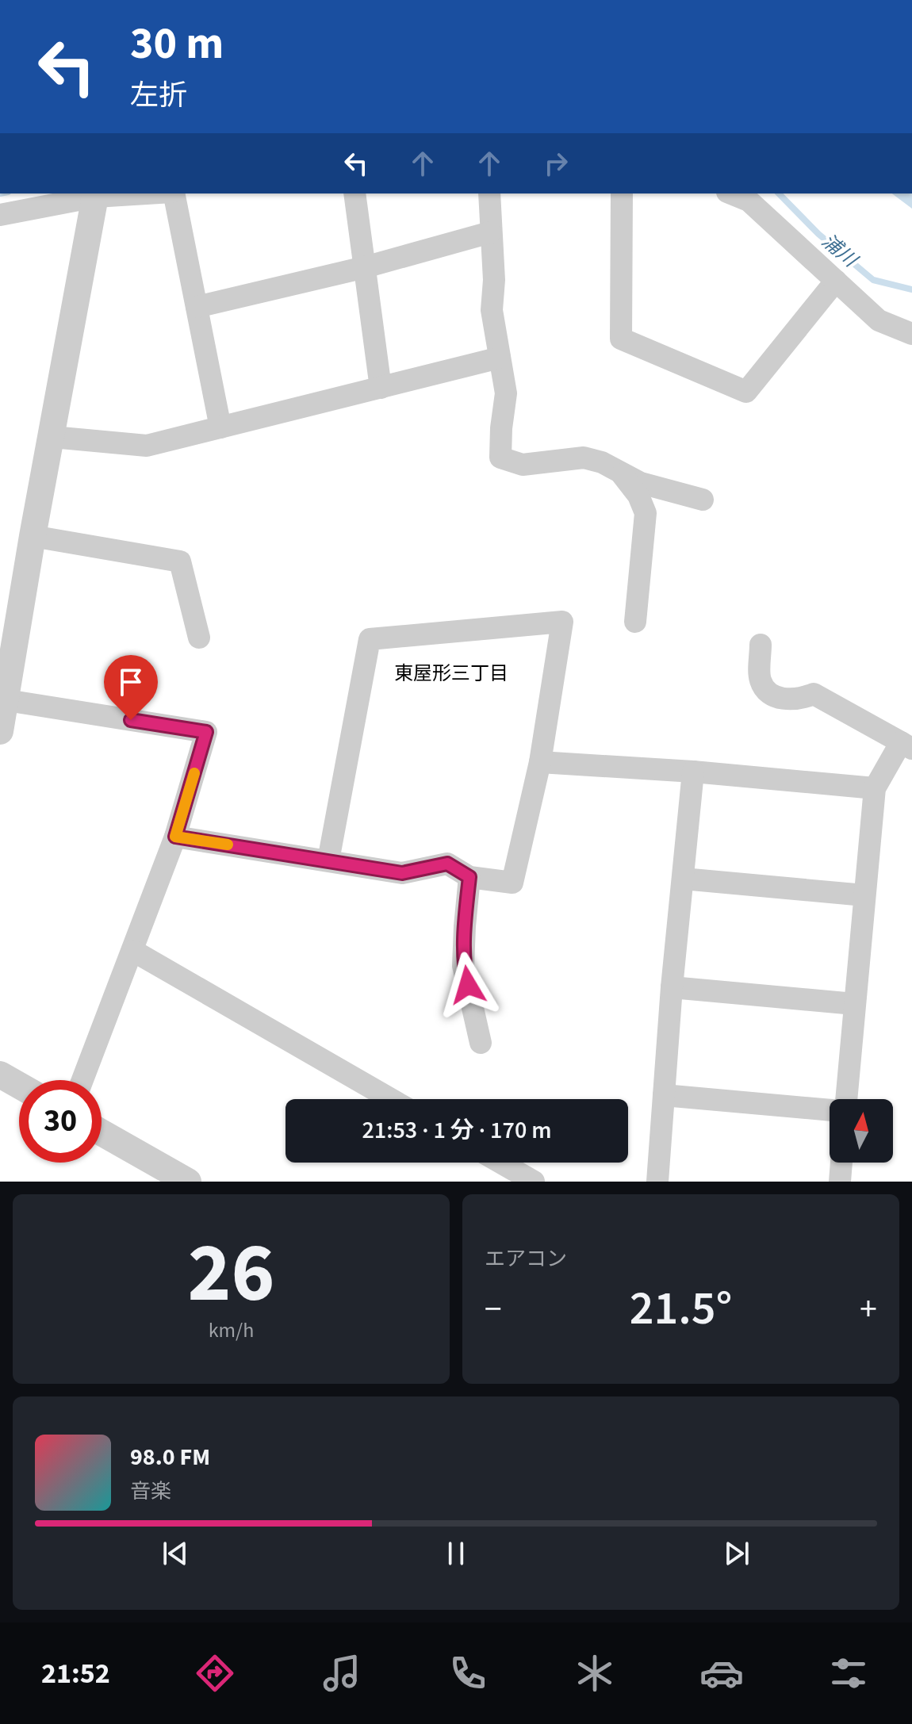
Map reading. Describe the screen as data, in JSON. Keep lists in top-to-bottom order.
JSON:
{
  "districts": ["東屋形三丁目"],
  "water": ["浦川"],
  "north": "top",
  "page": {
    "turn": ["30 m", "左折"],
    "limit": "30",
    "trip": "21:53 · 1 分 · 170 m",
    "tile": [
      ["26", "km/h"],
      "エアコン"
    ],
    "heat": ["−", "21.5°", "+"],
    "song": ["98.0 FM", "音楽"],
    "tabs": "21:52"
  }
}
